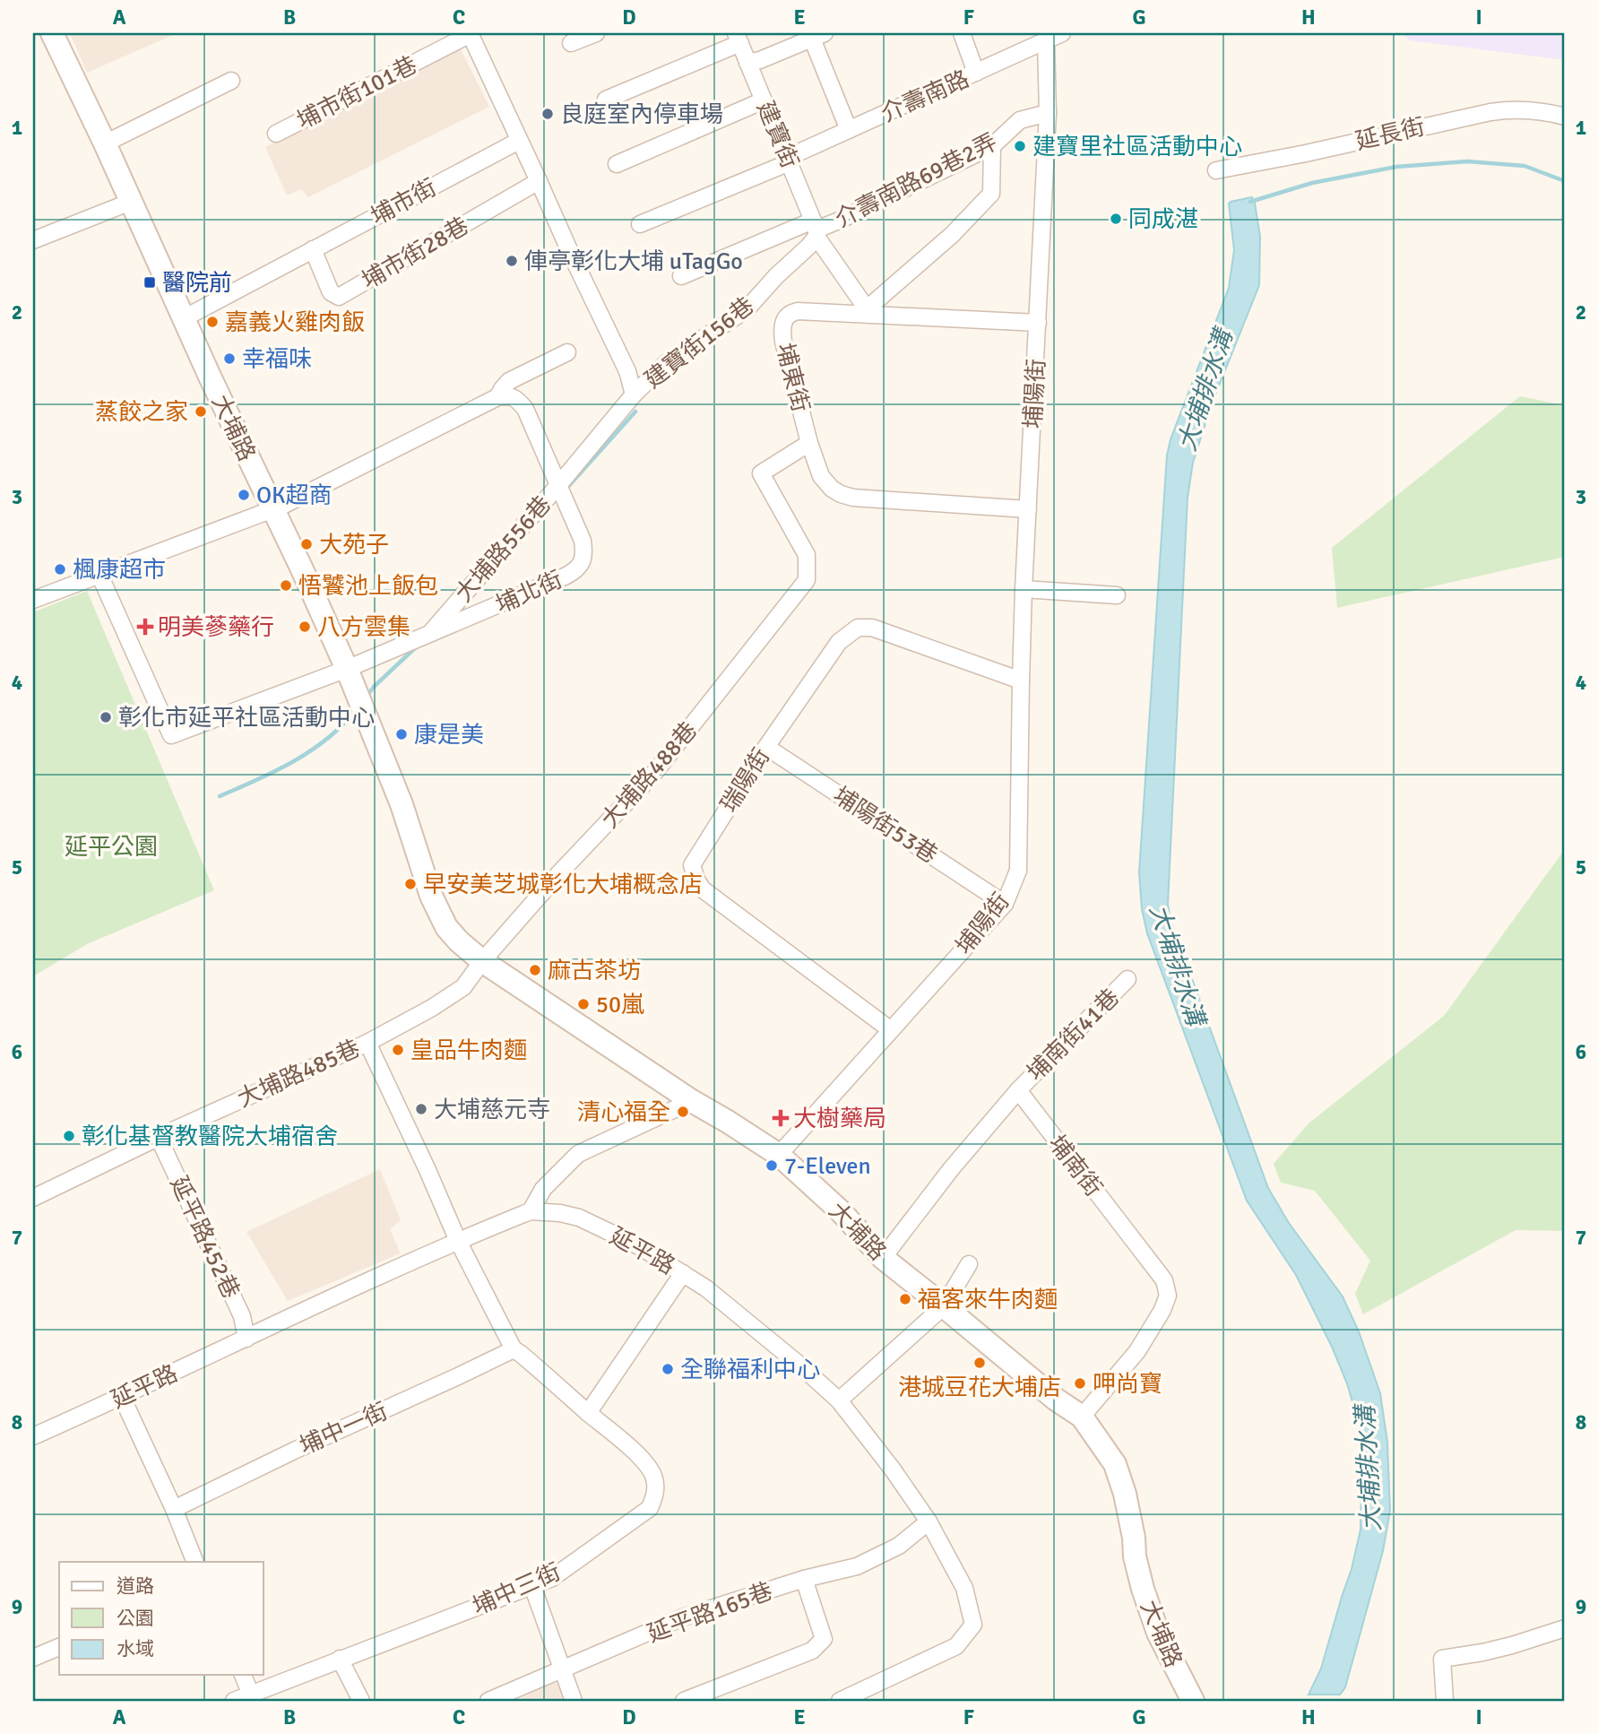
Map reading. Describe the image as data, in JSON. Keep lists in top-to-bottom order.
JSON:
{
  "streets": {
    "main road": ["大埔路"],
    "street": [
      "埔市街101巷",
      "介壽南路",
      "延長街",
      "建寶街",
      "介壽南路69巷2弄",
      "埔市街",
      "埔市街28巷",
      "建寶街156巷",
      "埔東街",
      "埔陽街",
      "大埔路556巷",
      "埔北街",
      "大埔路488巷",
      "瑞陽街",
      "埔陽街53巷",
      "埔南街41巷",
      "大埔路485巷",
      "埔南街",
      "延平路452巷",
      "延平路",
      "埔中一街",
      "埔中三街",
      "延平路165巷"
    ]
  },
  "crossings": [
    ["介壽南路", "建寶街"],
    ["介壽南路", "埔陽街"],
    ["建寶街", "介壽南路69巷2弄"],
    ["建寶街", "建寶街156巷"],
    ["介壽南路69巷2弄", "建寶街156巷"],
    ["介壽南路69巷2弄", "埔陽街"],
    ["埔市街", "埔市街28巷"],
    ["埔市街", "大埔路"],
    ["建寶街156巷", "大埔路556巷"],
    ["埔東街", "埔陽街"],
    ["埔東街", "大埔路488巷"],
    ["埔陽街", "大埔路"],
    ["埔陽街", "瑞陽街"],
    ["埔陽街", "埔陽街53巷"],
    ["大埔路", "大埔路556巷"],
    ["大埔路", "大埔路488巷"],
    ["大埔路", "大埔路485巷"],
    ["大埔路", "埔南街"],
    ["大埔路556巷", "埔北街"],
    ["大埔路488巷", "大埔路485巷"],
    ["瑞陽街", "埔陽街53巷"],
    ["埔南街41巷", "埔南街"],
    ["大埔路485巷", "延平路452巷"],
    ["延平路452巷", "延平路"],
    ["延平路", "延平路165巷"],
    ["埔中一街", "埔中三街"]
  ],
  "water": ["大埔排水溝"],
  "parks": ["延平公園"],
  "places": {
    "other": [
      "良庭室內停車場",
      "建寶里社區活動中心",
      "同成湛",
      "俥亭彰化大埔 uTagGo",
      "嘉義火雞肉飯",
      "幸福味",
      "蒸餃之家",
      "OK超商",
      "大苑子",
      "楓康超市",
      "悟饕池上飯包",
      "八方雲集",
      "彰化市延平社區活動中心",
      "康是美",
      "早安美芝城彰化大埔概念店",
      "麻古茶坊",
      "50嵐",
      "皇品牛肉麵",
      "大埔慈元寺",
      "清心福全",
      "彰化基督教醫院大埔宿舍",
      "7-Eleven",
      "福客來牛肉麵",
      "港城豆花大埔店",
      "全聯福利中心",
      "呷尚寶"
    ],
    "transit": ["醫院前"],
    "health": ["明美蔘藥行", "大樹藥局"]
  },
  "legend": ["道路", "公園", "水域"],
  "grid": {
    "columns": [
      "A",
      "B",
      "C",
      "D",
      "E",
      "F",
      "G",
      "H",
      "I"
    ],
    "rows": [
      "1",
      "2",
      "3",
      "4",
      "5",
      "6",
      "7",
      "8",
      "9"
    ]
  }
}
